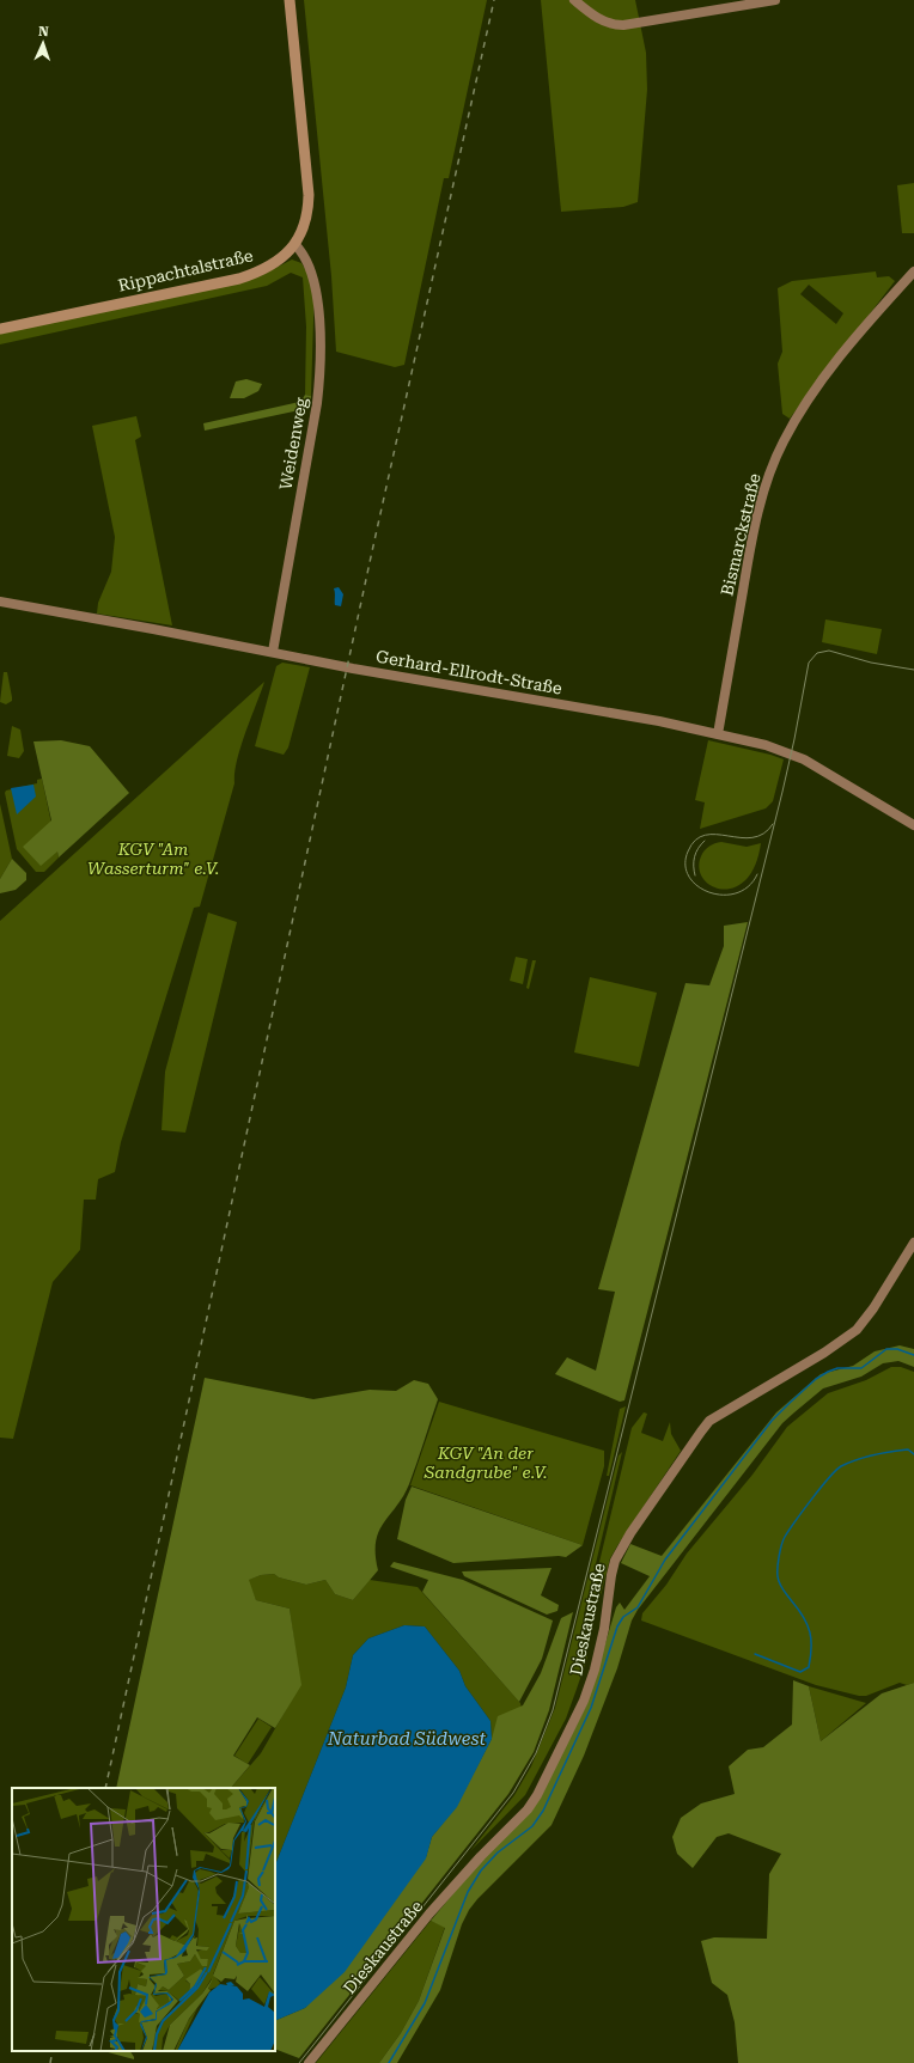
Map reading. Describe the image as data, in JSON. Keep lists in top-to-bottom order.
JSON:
{
  "streets": {
    "main road": [
      "Rippachtalstraße",
      "Weidenweg",
      "Bismarckstraße",
      "Gerhard-Ellrodt-Straße",
      "Dieskaustraße"
    ]
  },
  "crossings": [
    ["Rippachtalstraße", "Weidenweg"],
    ["Weidenweg", "Gerhard-Ellrodt-Straße"],
    ["Bismarckstraße", "Gerhard-Ellrodt-Straße"]
  ],
  "water": ["Naturbad Südwest"],
  "parks": ["KGV \"Am Wasserturm\" e.V.", "KGV \"An der Sandgrube\" e.V."],
  "north": "top"
}
